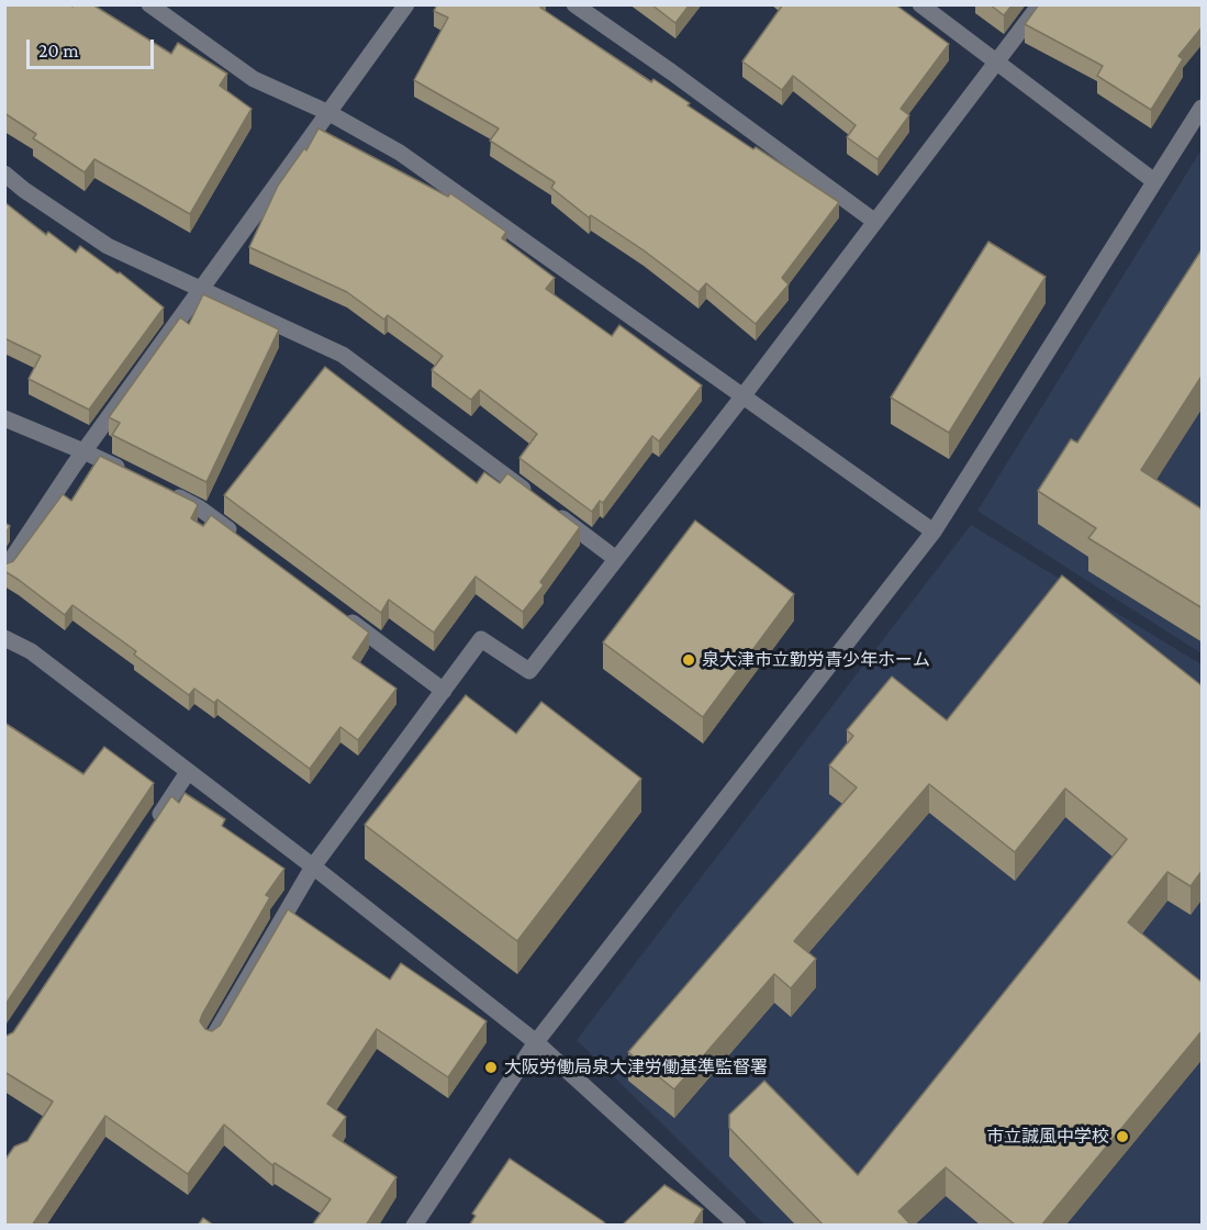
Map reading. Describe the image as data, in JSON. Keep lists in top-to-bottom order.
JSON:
{
  "places": ["泉大津市立勤労青少年ホーム", "大阪労働局泉大津労働基準監督署", "市立誠風中学校"],
  "scale_bar": "20 m"
}
